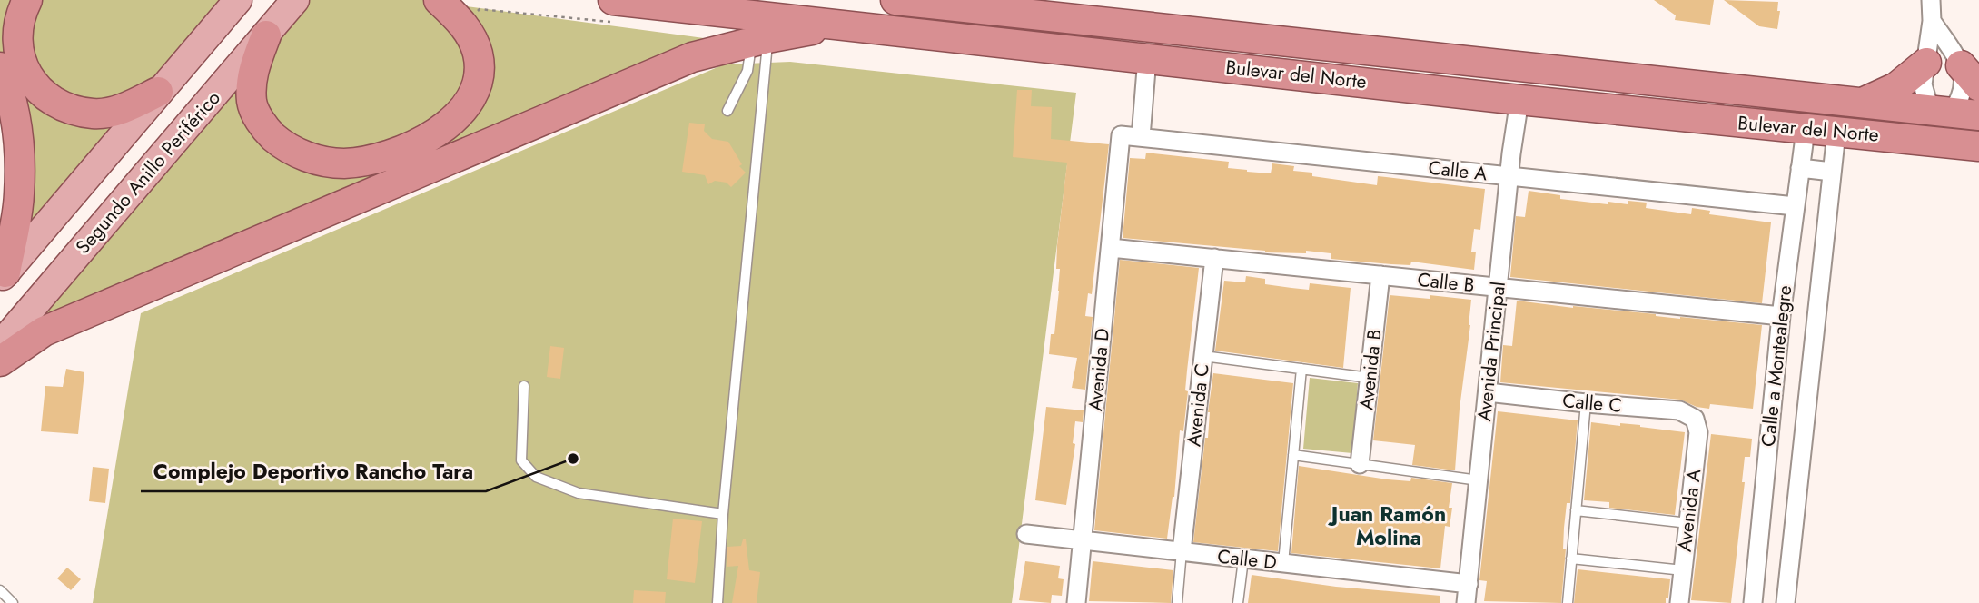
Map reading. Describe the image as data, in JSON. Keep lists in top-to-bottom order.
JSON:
{
  "streets": {
    "highway": ["Bulevar del Norte"],
    "main road": ["Segundo Anillo Periférico"],
    "street": [
      "Calle A",
      "Calle B",
      "Avenida Principal",
      "Calle a Montealegre",
      "Avenida D",
      "Avenida B",
      "Calle C",
      "Avenida C",
      "Avenida A",
      "Calle D"
    ]
  },
  "crossings": [
    ["Bulevar del Norte", "Avenida Principal"],
    ["Bulevar del Norte", "Calle a Montealegre"],
    ["Calle A", "Avenida Principal"],
    ["Calle A", "Calle a Montealegre"],
    ["Calle A", "Avenida D"],
    ["Calle B", "Avenida Principal"],
    ["Calle B", "Calle a Montealegre"],
    ["Calle B", "Avenida D"],
    ["Calle B", "Avenida B"],
    ["Calle B", "Avenida C"],
    ["Avenida Principal", "Calle C"],
    ["Avenida Principal", "Calle D"],
    ["Avenida D", "Calle D"],
    ["Calle C", "Avenida A"],
    ["Avenida C", "Calle D"]
  ],
  "districts": ["Juan Ramón Molina"],
  "places": ["Complejo Deportivo Rancho Tara"]
}
